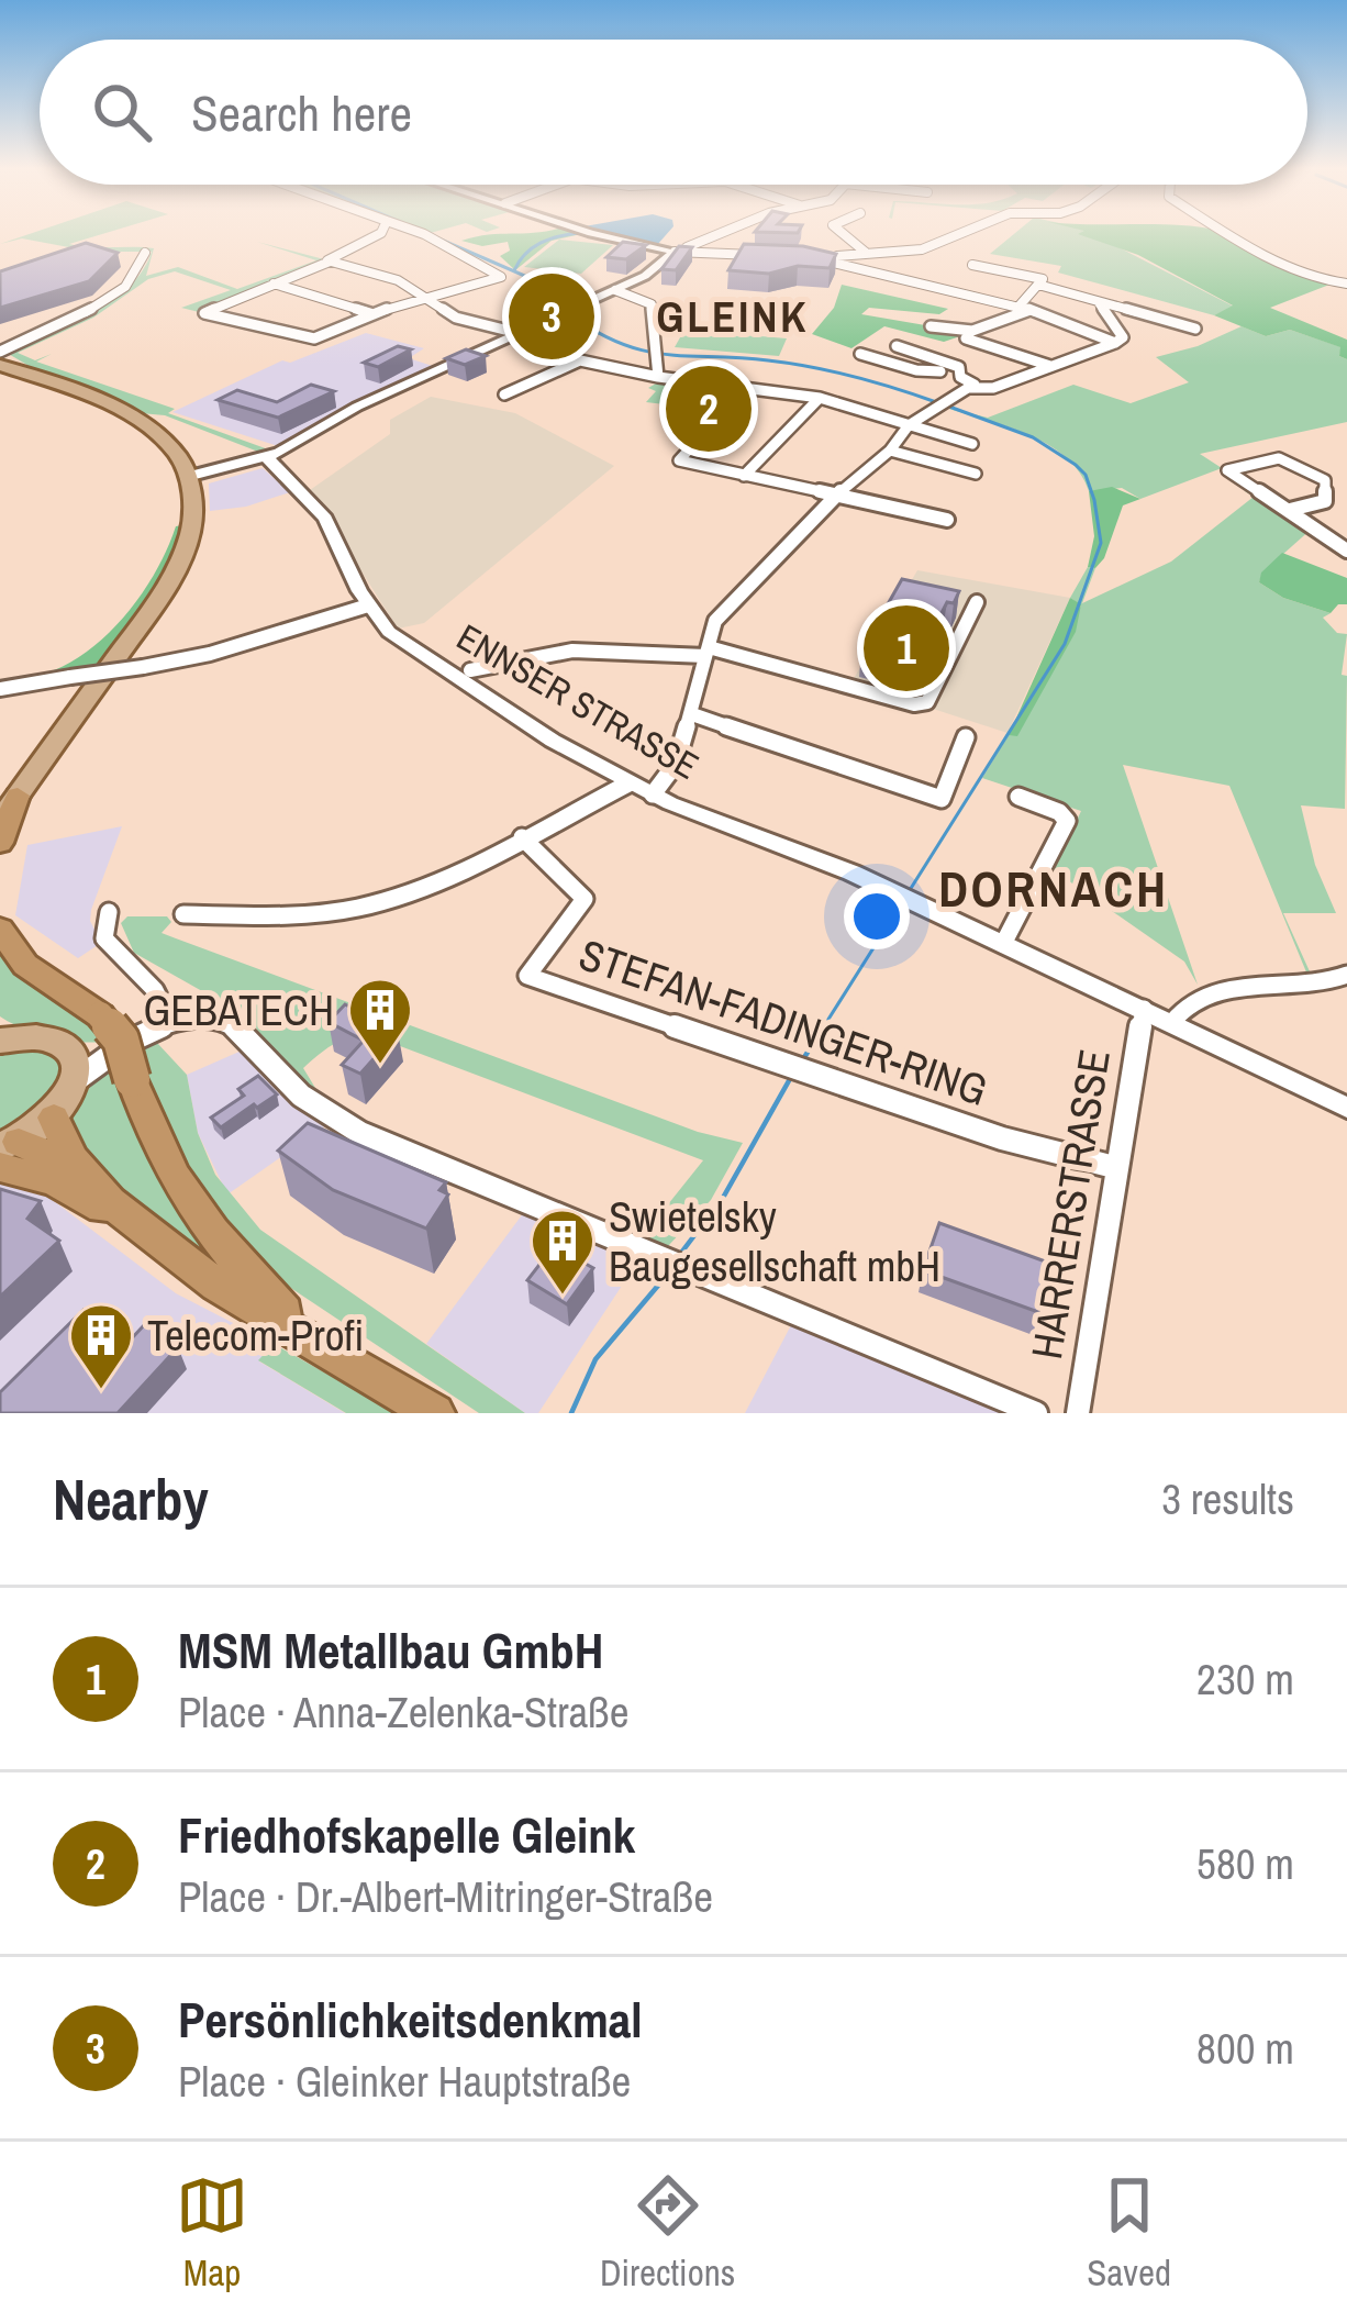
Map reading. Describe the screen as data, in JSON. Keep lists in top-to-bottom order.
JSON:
{
  "streets": {
    "street": ["ENNSER STRASSE", "STEFAN-FADINGER-RING", "HARRERSTRASSE"]
  },
  "crossings": [
    ["ENNSER STRASSE", "HARRERSTRASSE"],
    ["STEFAN-FADINGER-RING", "HARRERSTRASSE"]
  ],
  "districts": ["GLEINK", "DORNACH"],
  "places": {
    "building": ["GEBATECH", "Swietelsky Baugesellschaft mbH", "Telecom-Profi"]
  },
  "page": {
    "search": "Search here",
    "pins": ["3", "2", "1"],
    "heading": ["Nearby", "3 results"],
    "list": [
      {
        "mark": "1",
        "name": "MSM Metallbau GmbH",
        "note": "Place · Anna-Zelenka-Straße",
        "value": "230 m"
      },
      {
        "mark": "2",
        "name": "Friedhofskapelle Gleink",
        "note": "Place · Dr.-Albert-Mitringer-Straße",
        "value": "580 m"
      },
      {
        "mark": "3",
        "name": "Persönlichkeitsdenkmal",
        "note": "Place · Gleinker Hauptstraße",
        "value": "800 m"
      }
    ],
    "nav": ["Map", "Directions", "Saved"]
  }
}
